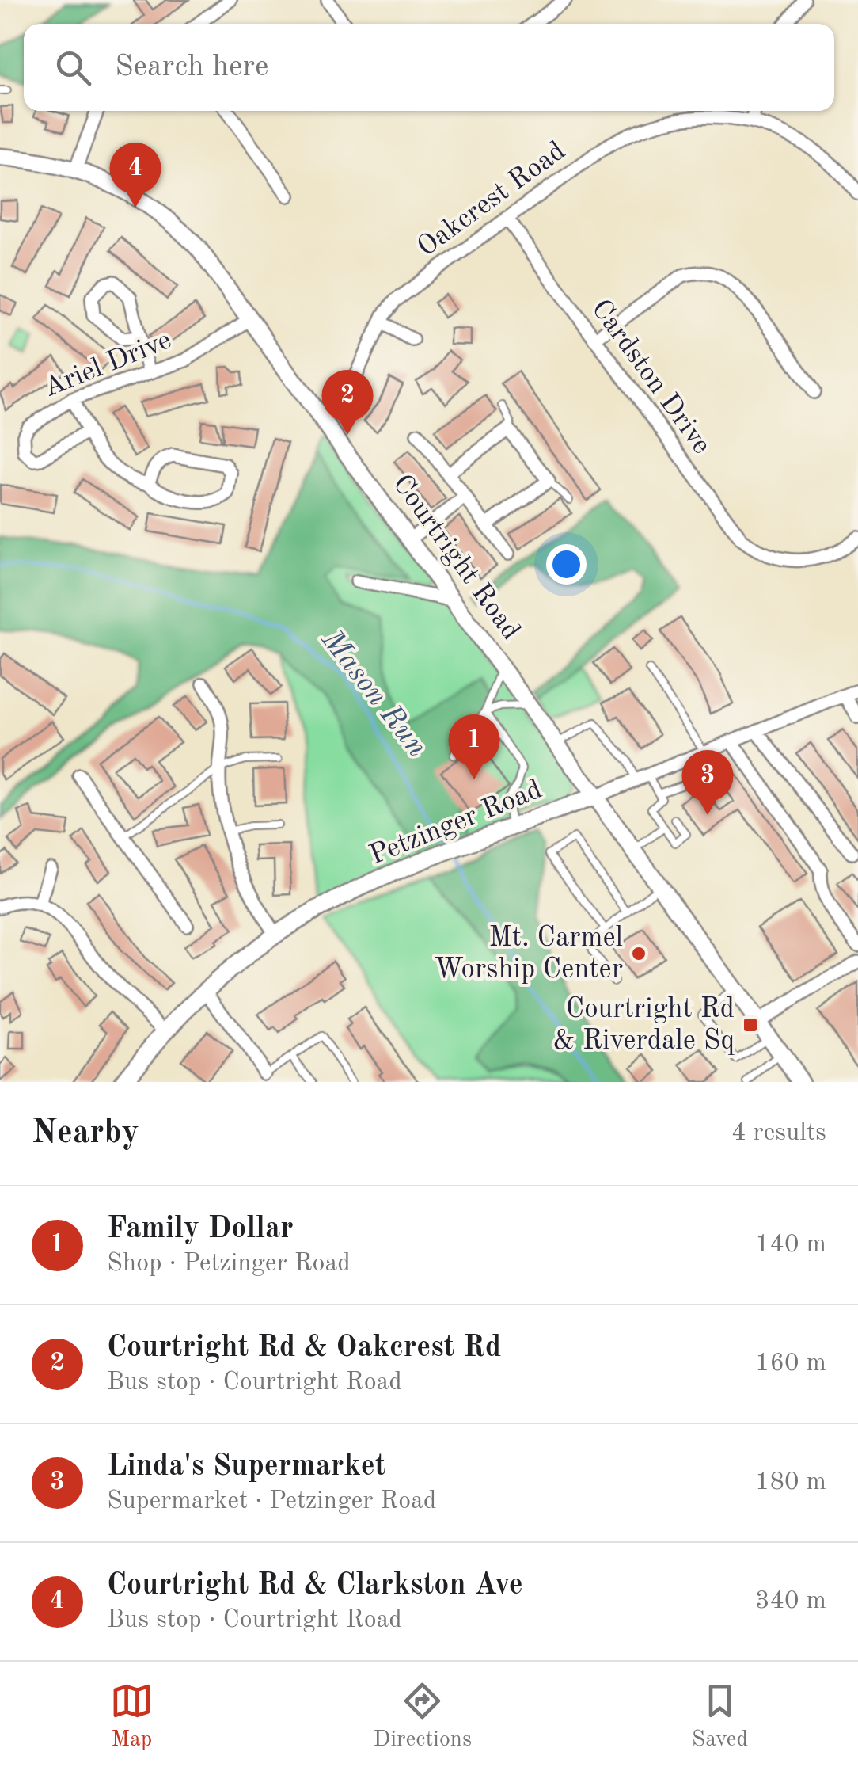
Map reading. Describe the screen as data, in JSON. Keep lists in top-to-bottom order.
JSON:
{
  "streets": {
    "street": [
      "Oakcrest Road",
      "Ariel Drive",
      "Cardston Drive",
      "Courtright Road",
      "Petzinger Road"
    ]
  },
  "crossings": [
    ["Oakcrest Road", "Cardston Drive"],
    ["Oakcrest Road", "Courtright Road"],
    ["Ariel Drive", "Courtright Road"],
    ["Courtright Road", "Petzinger Road"]
  ],
  "water": ["Mason Run"],
  "places": {
    "other": ["Mt. Carmel Worship Center"],
    "transit": ["Courtright Rd & Riverdale Sq"]
  },
  "page": {
    "search": "Search here",
    "pins": [
      "4",
      "2",
      "1",
      "3"
    ],
    "heading": ["Nearby", "4 results"],
    "list": [
      {
        "mark": "1",
        "name": "Family Dollar",
        "note": "Shop · Petzinger Road",
        "value": "140 m"
      },
      {
        "mark": "2",
        "name": "Courtright Rd & Oakcrest Rd",
        "note": "Bus stop · Courtright Road",
        "value": "160 m"
      },
      {
        "mark": "3",
        "name": "Linda's Supermarket",
        "note": "Supermarket · Petzinger Road",
        "value": "180 m"
      },
      {
        "mark": "4",
        "name": "Courtright Rd & Clarkston Ave",
        "note": "Bus stop · Courtright Road",
        "value": "340 m"
      }
    ],
    "nav": ["Map", "Directions", "Saved"]
  }
}
